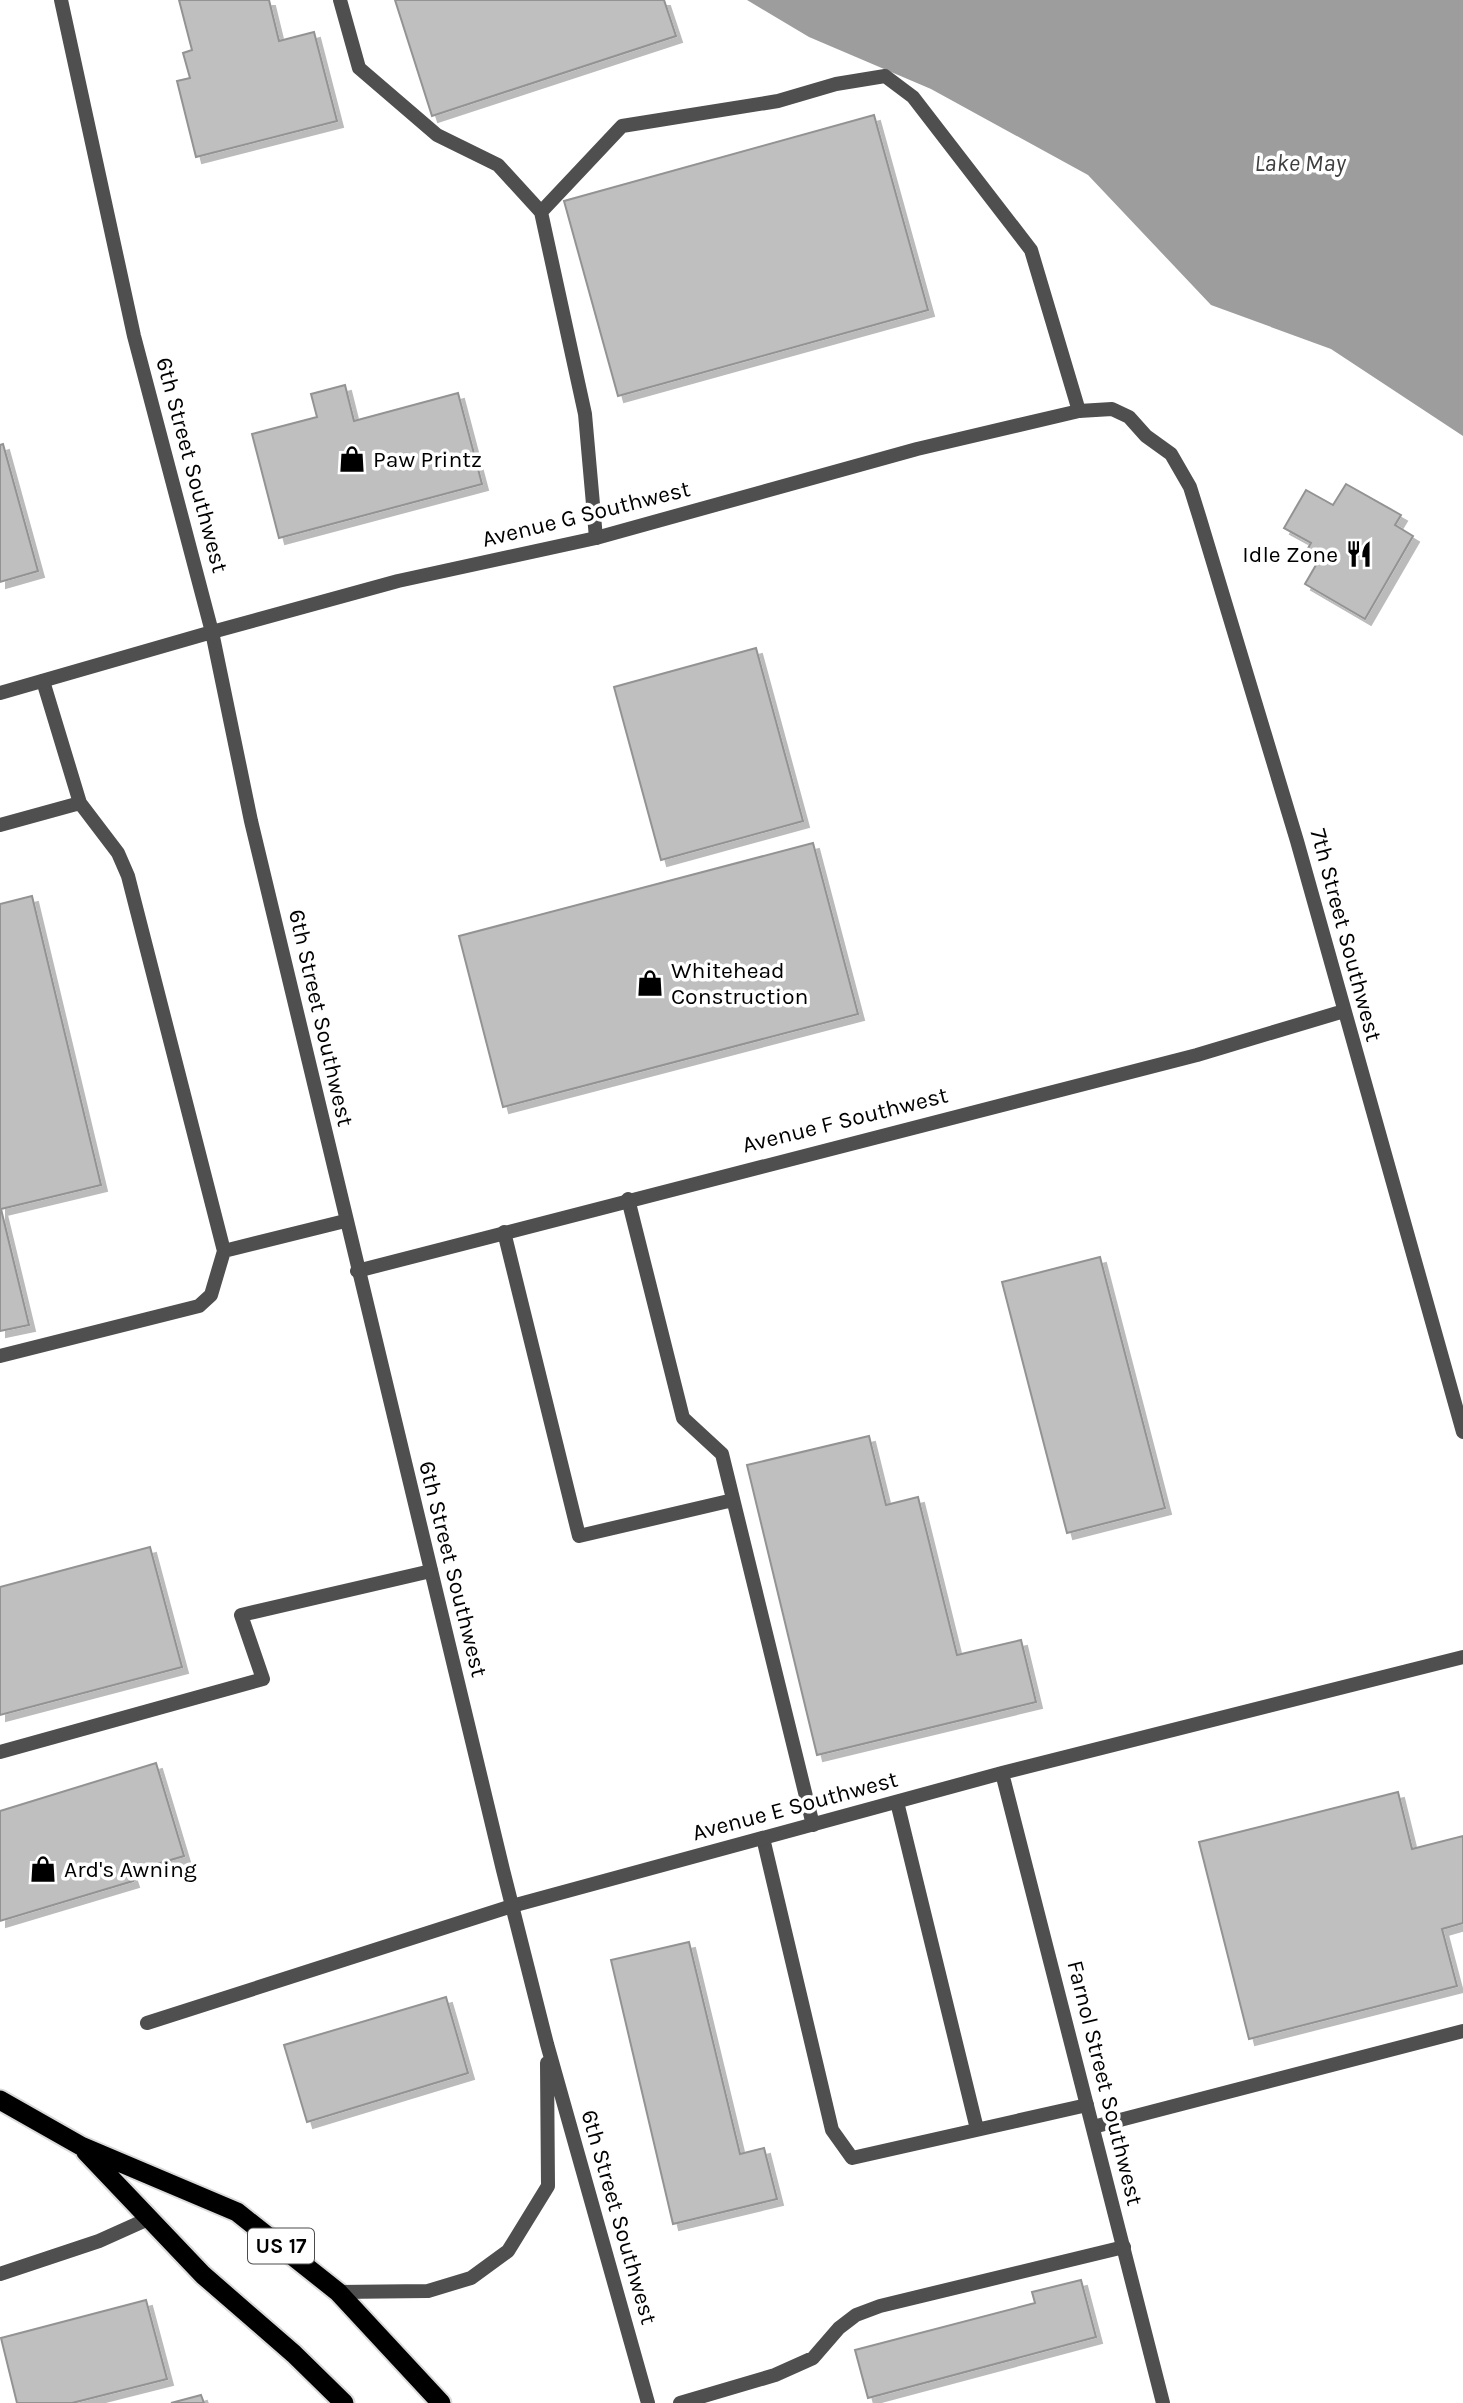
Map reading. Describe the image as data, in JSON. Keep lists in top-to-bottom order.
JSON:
{
  "streets": {
    "highway": ["US 17"],
    "street": [
      "6th Street Southwest",
      "Avenue G Southwest",
      "7th Street Southwest",
      "Avenue F Southwest",
      "Avenue E Southwest",
      "Farnol Street Southwest"
    ]
  },
  "crossings": [
    ["6th Street Southwest", "Avenue G Southwest"],
    ["6th Street Southwest", "Avenue F Southwest"],
    ["6th Street Southwest", "Avenue E Southwest"],
    ["6th Street Southwest", "US 17"],
    ["Avenue G Southwest", "7th Street Southwest"],
    ["7th Street Southwest", "Avenue F Southwest"],
    ["Avenue E Southwest", "Farnol Street Southwest"]
  ],
  "water": ["Lake May"],
  "places": {
    "shop": ["Paw Printz", "Whitehead Construction", "Ard's Awning"],
    "restaurant": ["Idle Zone"]
  }
}
